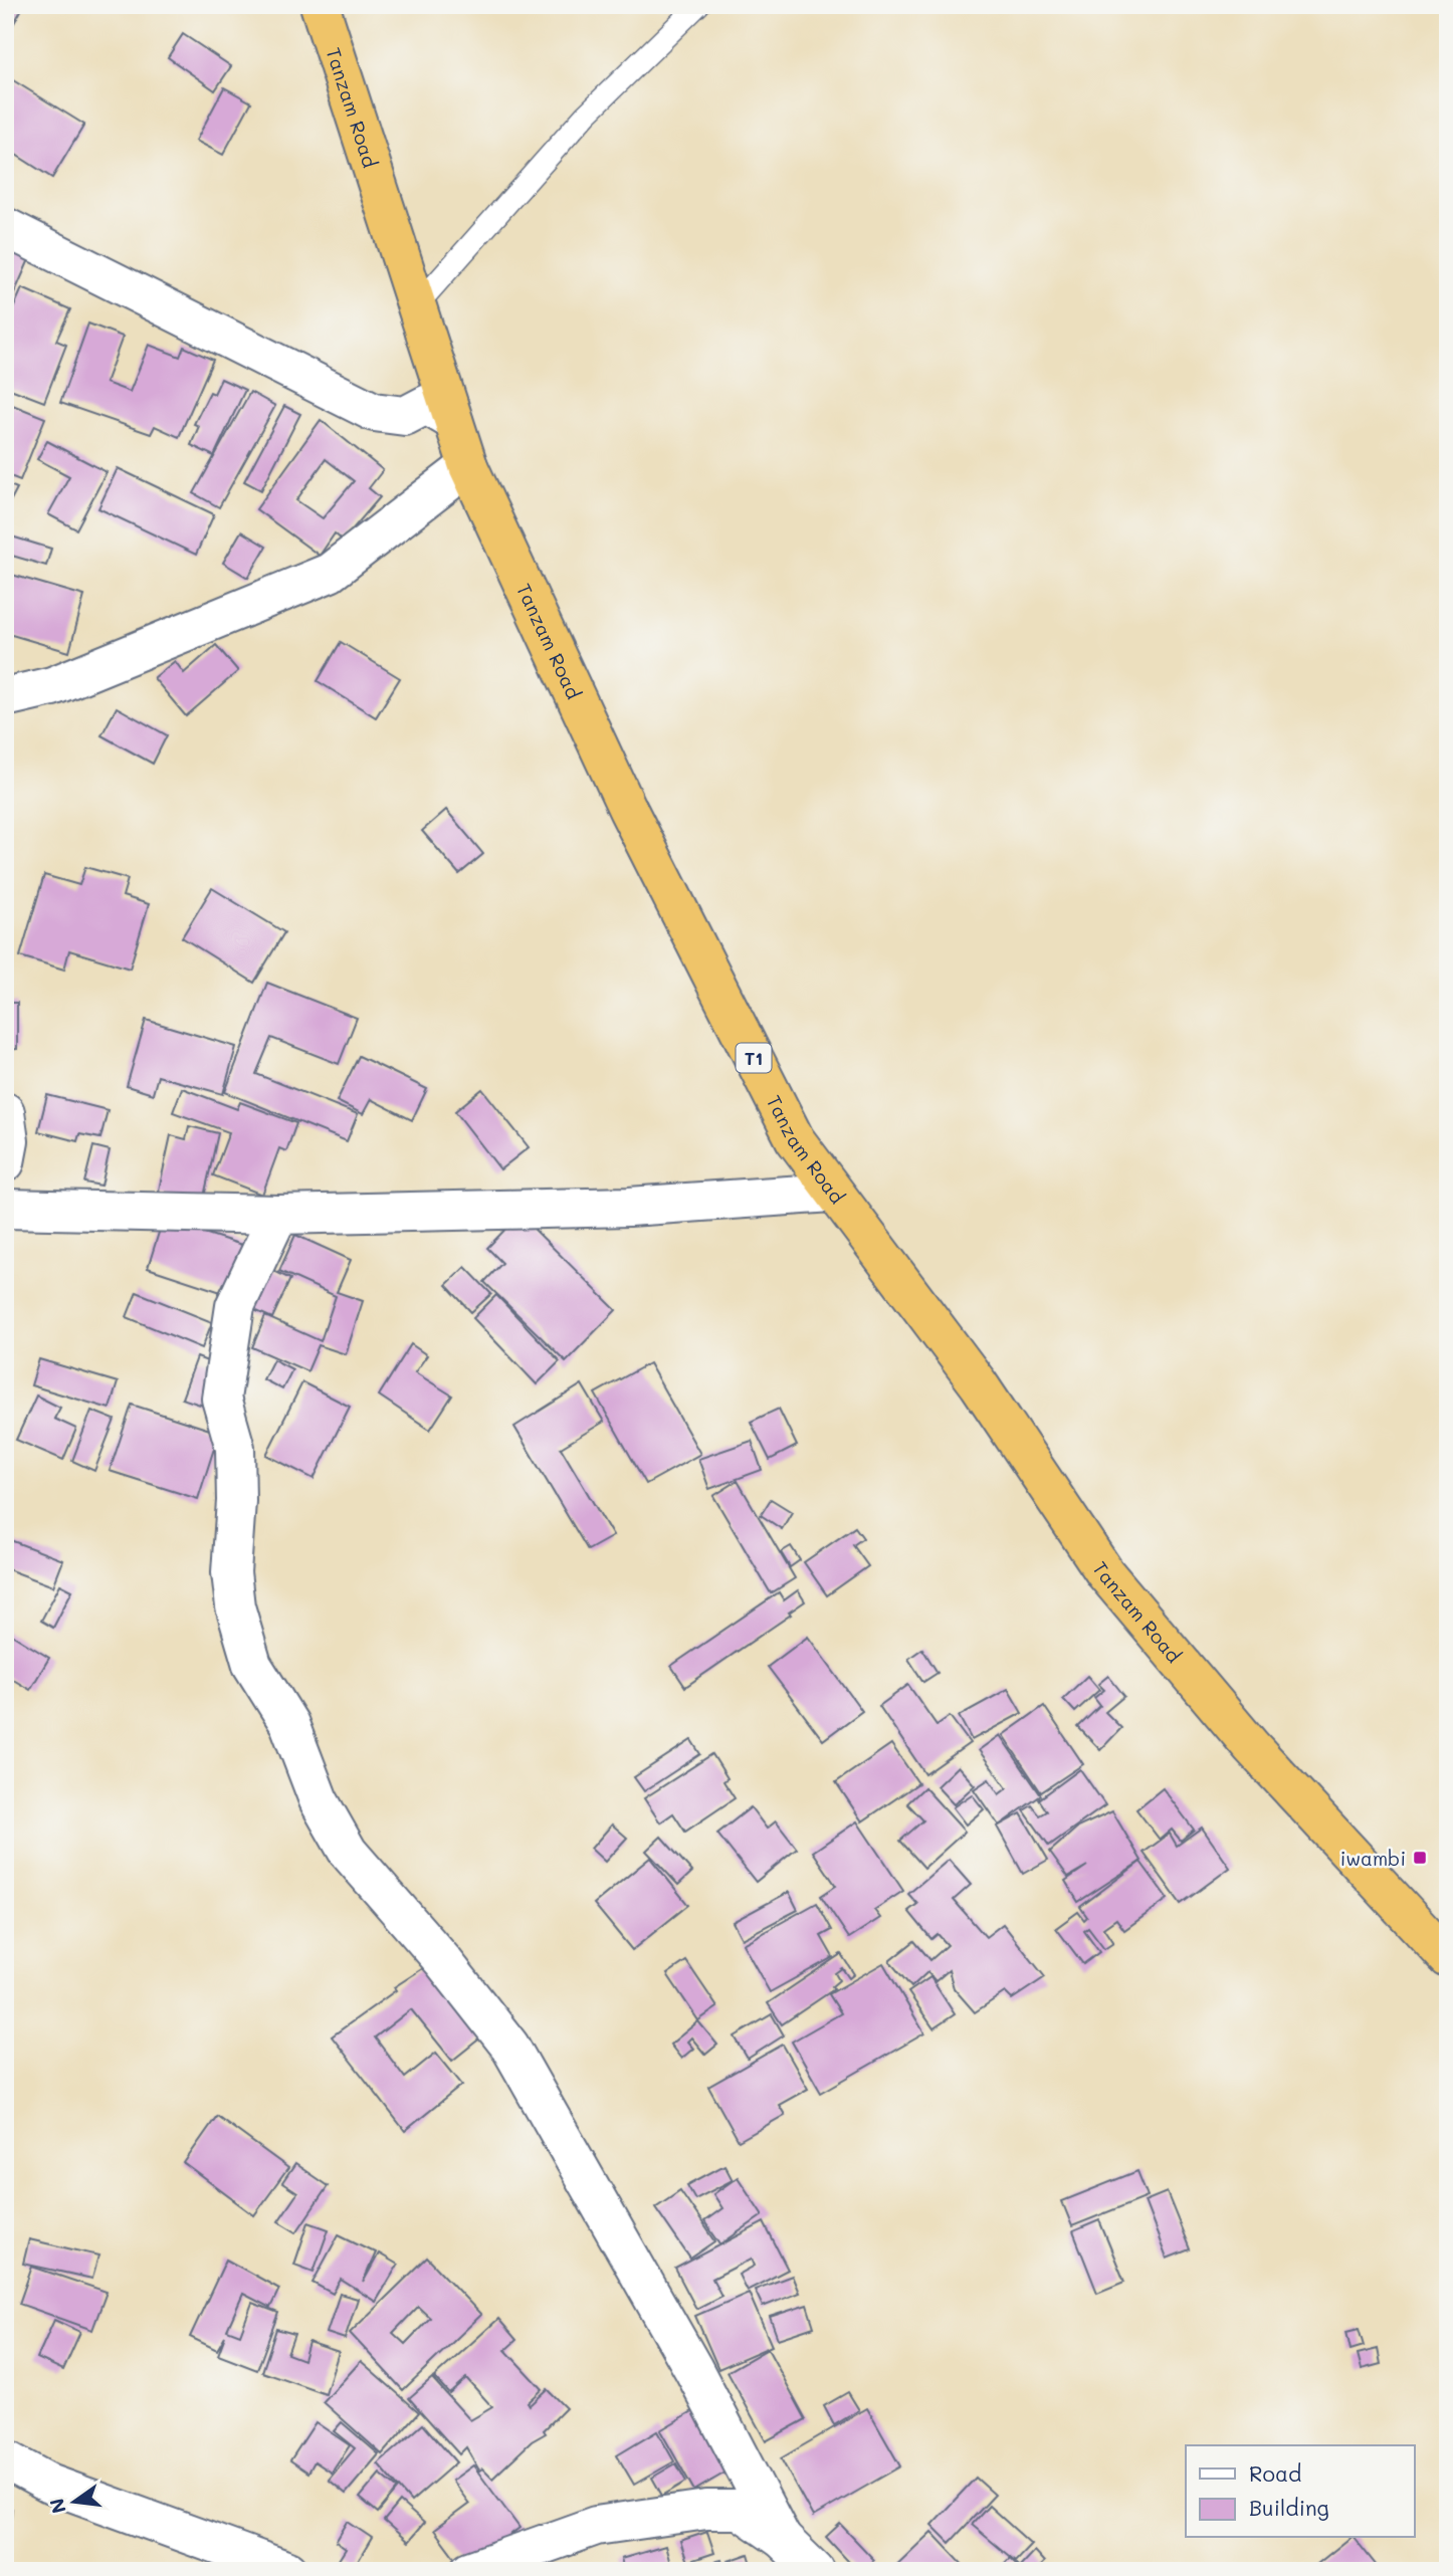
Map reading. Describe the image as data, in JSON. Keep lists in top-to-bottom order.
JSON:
{
  "streets": {
    "highway": ["Tanzam Road", "T1"]
  },
  "places": {
    "transit": ["iwambi"]
  },
  "legend": ["Road", "Building"],
  "north": "left"
}
